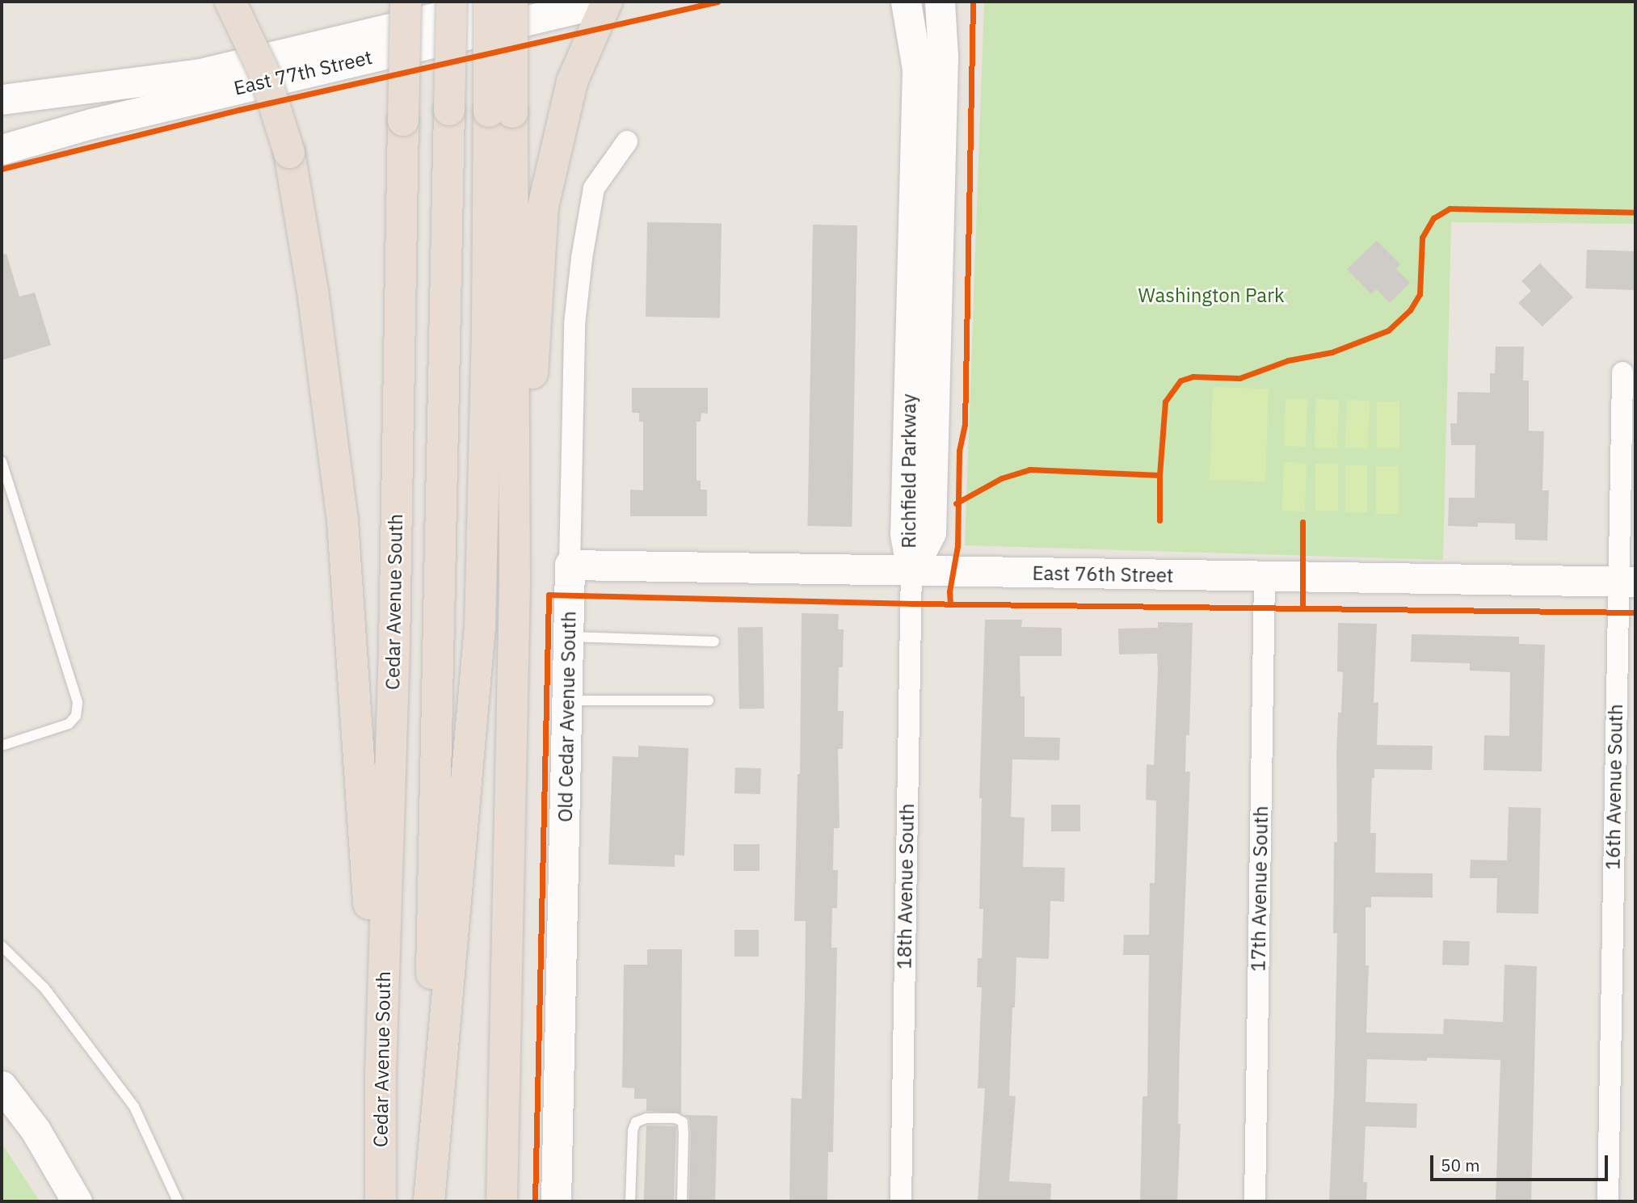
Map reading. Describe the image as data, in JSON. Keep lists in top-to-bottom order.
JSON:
{
  "streets": {
    "highway": ["Cedar Avenue South"],
    "street": [
      "East 77th Street",
      "Richfield Parkway",
      "East 76th Street",
      "Old Cedar Avenue South",
      "16th Avenue South",
      "18th Avenue South",
      "17th Avenue South"
    ]
  },
  "crossings": [
    ["Richfield Parkway", "East 76th Street"],
    ["Richfield Parkway", "18th Avenue South"],
    ["East 76th Street", "Old Cedar Avenue South"],
    ["East 76th Street", "16th Avenue South"],
    ["East 76th Street", "18th Avenue South"],
    ["East 76th Street", "17th Avenue South"]
  ],
  "parks": ["Washington Park"],
  "scale_bar": "50 m"
}
